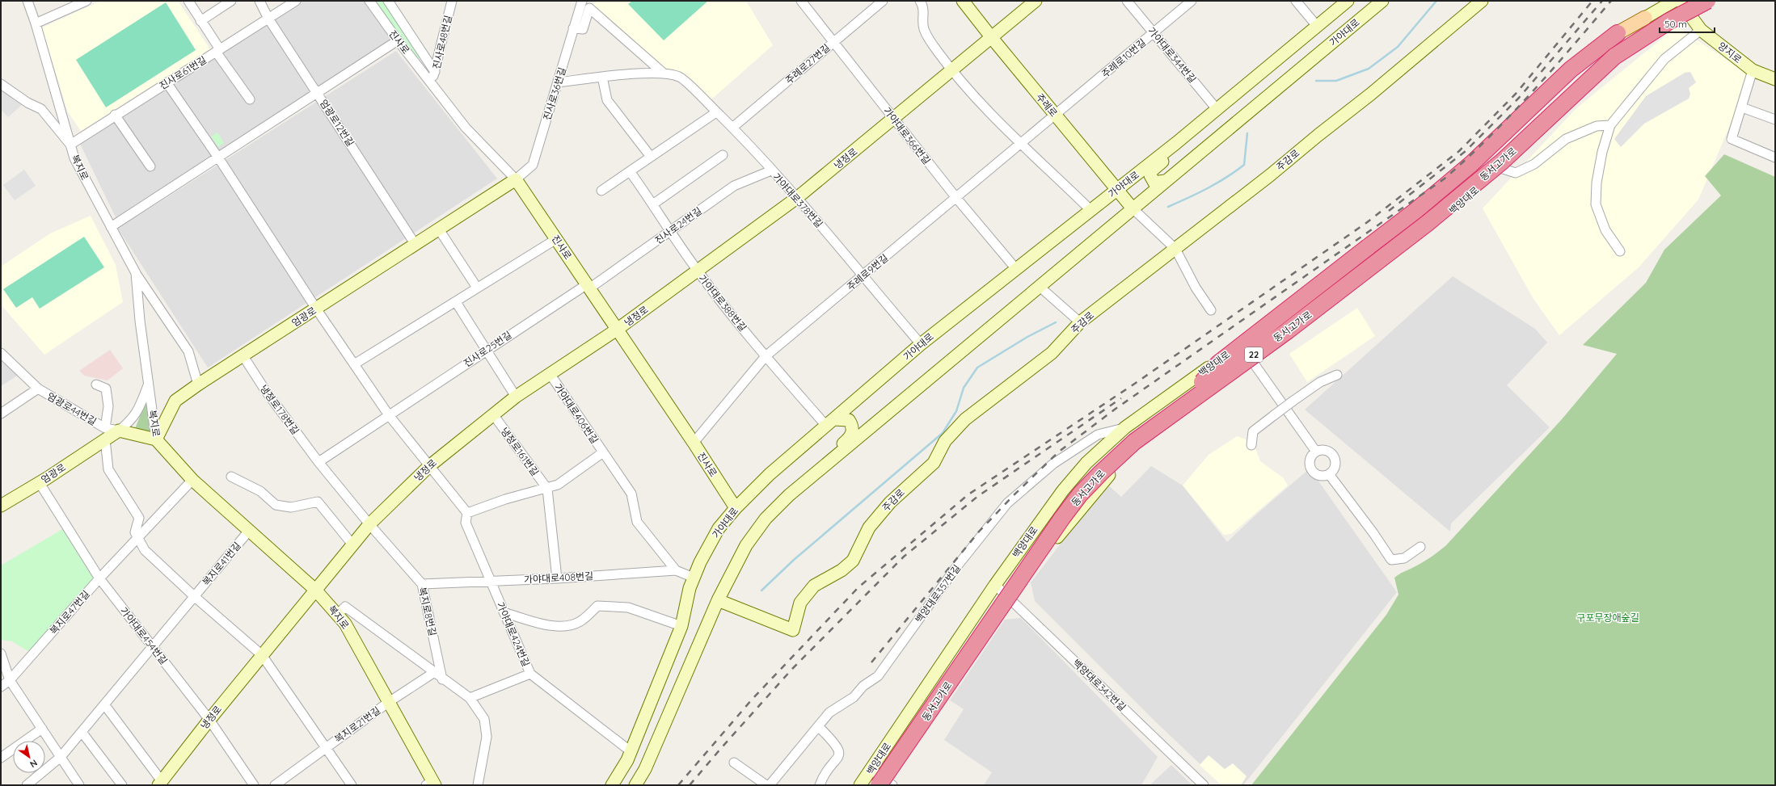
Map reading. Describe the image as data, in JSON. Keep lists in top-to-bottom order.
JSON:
{
  "streets": {
    "highway": ["동서고가로", "22"],
    "main road": [
      "가야대로",
      "진사로",
      "양지로",
      "주례로",
      "냉정로",
      "주감로",
      "복지로",
      "백양대로",
      "엄광로"
    ],
    "street": [
      "진사로48번길",
      "가야대로344번길",
      "주례로10번길",
      "주례로27번길",
      "진사로61번길",
      "진사로36번길",
      "엄광로12번길",
      "가야대로366번길",
      "가야대로378번길",
      "진사로24번길",
      "주례로9번길",
      "가야대로388번길",
      "진사로25번길",
      "엄광로44번길",
      "냉정로178번길",
      "가야대로406번길",
      "냉정로161번길",
      "복지로41번길",
      "가야대로408번길",
      "백양대로357번길",
      "복지로8번길",
      "복지로47번길",
      "가야대로424번길",
      "가야대로454번길",
      "백양대로342번길",
      "복지로21번길"
    ]
  },
  "crossings": [
    ["가야대로", "진사로"],
    ["가야대로", "가야대로344번길"],
    ["가야대로", "주례로"],
    ["가야대로", "가야대로366번길"],
    ["가야대로", "주감로"],
    ["가야대로", "가야대로378번길"],
    ["가야대로", "가야대로388번길"],
    ["가야대로", "가야대로408번길"],
    ["가야대로", "가야대로424번길"],
    ["진사로", "진사로48번길"],
    ["진사로", "진사로36번길"],
    ["진사로", "냉정로"],
    ["진사로", "진사로24번길"],
    ["진사로", "주례로9번길"],
    ["진사로", "엄광로"],
    ["진사로", "진사로25번길"],
    ["양지로", "동서고가로"],
    ["양지로", "백양대로"],
    ["가야대로344번길", "주례로10번길"],
    ["주례로10번길", "주례로"],
    ["주례로10번길", "주례로9번길"],
    ["주례로27번길", "가야대로366번길"],
    ["주례로27번길", "가야대로378번길"],
    ["진사로61번길", "엄광로12번길"],
    ["진사로61번길", "복지로"],
    ["진사로36번길", "가야대로378번길"],
    ["진사로36번길", "엄광로"],
    ["주례로", "냉정로"],
    ["주례로", "주례로9번길"],
    ["엄광로12번길", "엄광로"],
    ["가야대로366번길", "냉정로"],
    ["가야대로366번길", "주례로9번길"],
    ["냉정로", "복지로"],
    ["냉정로", "가야대로378번길"],
    ["냉정로", "가야대로388번길"],
    ["냉정로", "냉정로178번길"],
    ["냉정로", "가야대로406번길"],
    ["냉정로", "냉정로161번길"],
    ["냉정로", "복지로41번길"],
    ["냉정로", "복지로8번길"],
    ["냉정로", "가야대로454번길"],
    ["냉정로", "복지로21번길"],
    ["동서고가로", "백양대로"],
    ["복지로", "엄광로"],
    ["복지로", "복지로41번길"],
    ["복지로", "복지로47번길"],
    ["복지로", "복지로21번길"],
    ["가야대로378번길", "진사로24번길"],
    ["가야대로378번길", "주례로9번길"],
    ["백양대로", "백양대로357번길"],
    ["백양대로", "백양대로342번길"],
    ["진사로24번길", "가야대로388번길"],
    ["진사로24번길", "진사로25번길"],
    ["주례로9번길", "가야대로388번길"],
    ["엄광로", "엄광로44번길"],
    ["엄광로", "냉정로178번길"],
    ["엄광로", "가야대로454번길"],
    ["냉정로178번길", "복지로8번길"],
    ["가야대로406번길", "냉정로161번길"],
    ["가야대로406번길", "가야대로408번길"],
    ["냉정로161번길", "가야대로408번길"],
    ["냉정로161번길", "가야대로424번길"],
    ["복지로41번길", "가야대로454번길"],
    ["가야대로408번길", "복지로8번길"],
    ["가야대로408번길", "가야대로424번길"],
    ["복지로47번길", "가야대로454번길"]
  ],
  "parks": ["구포무장애숲길"],
  "scale_bar": "50 m",
  "north": "bottom right"
}
